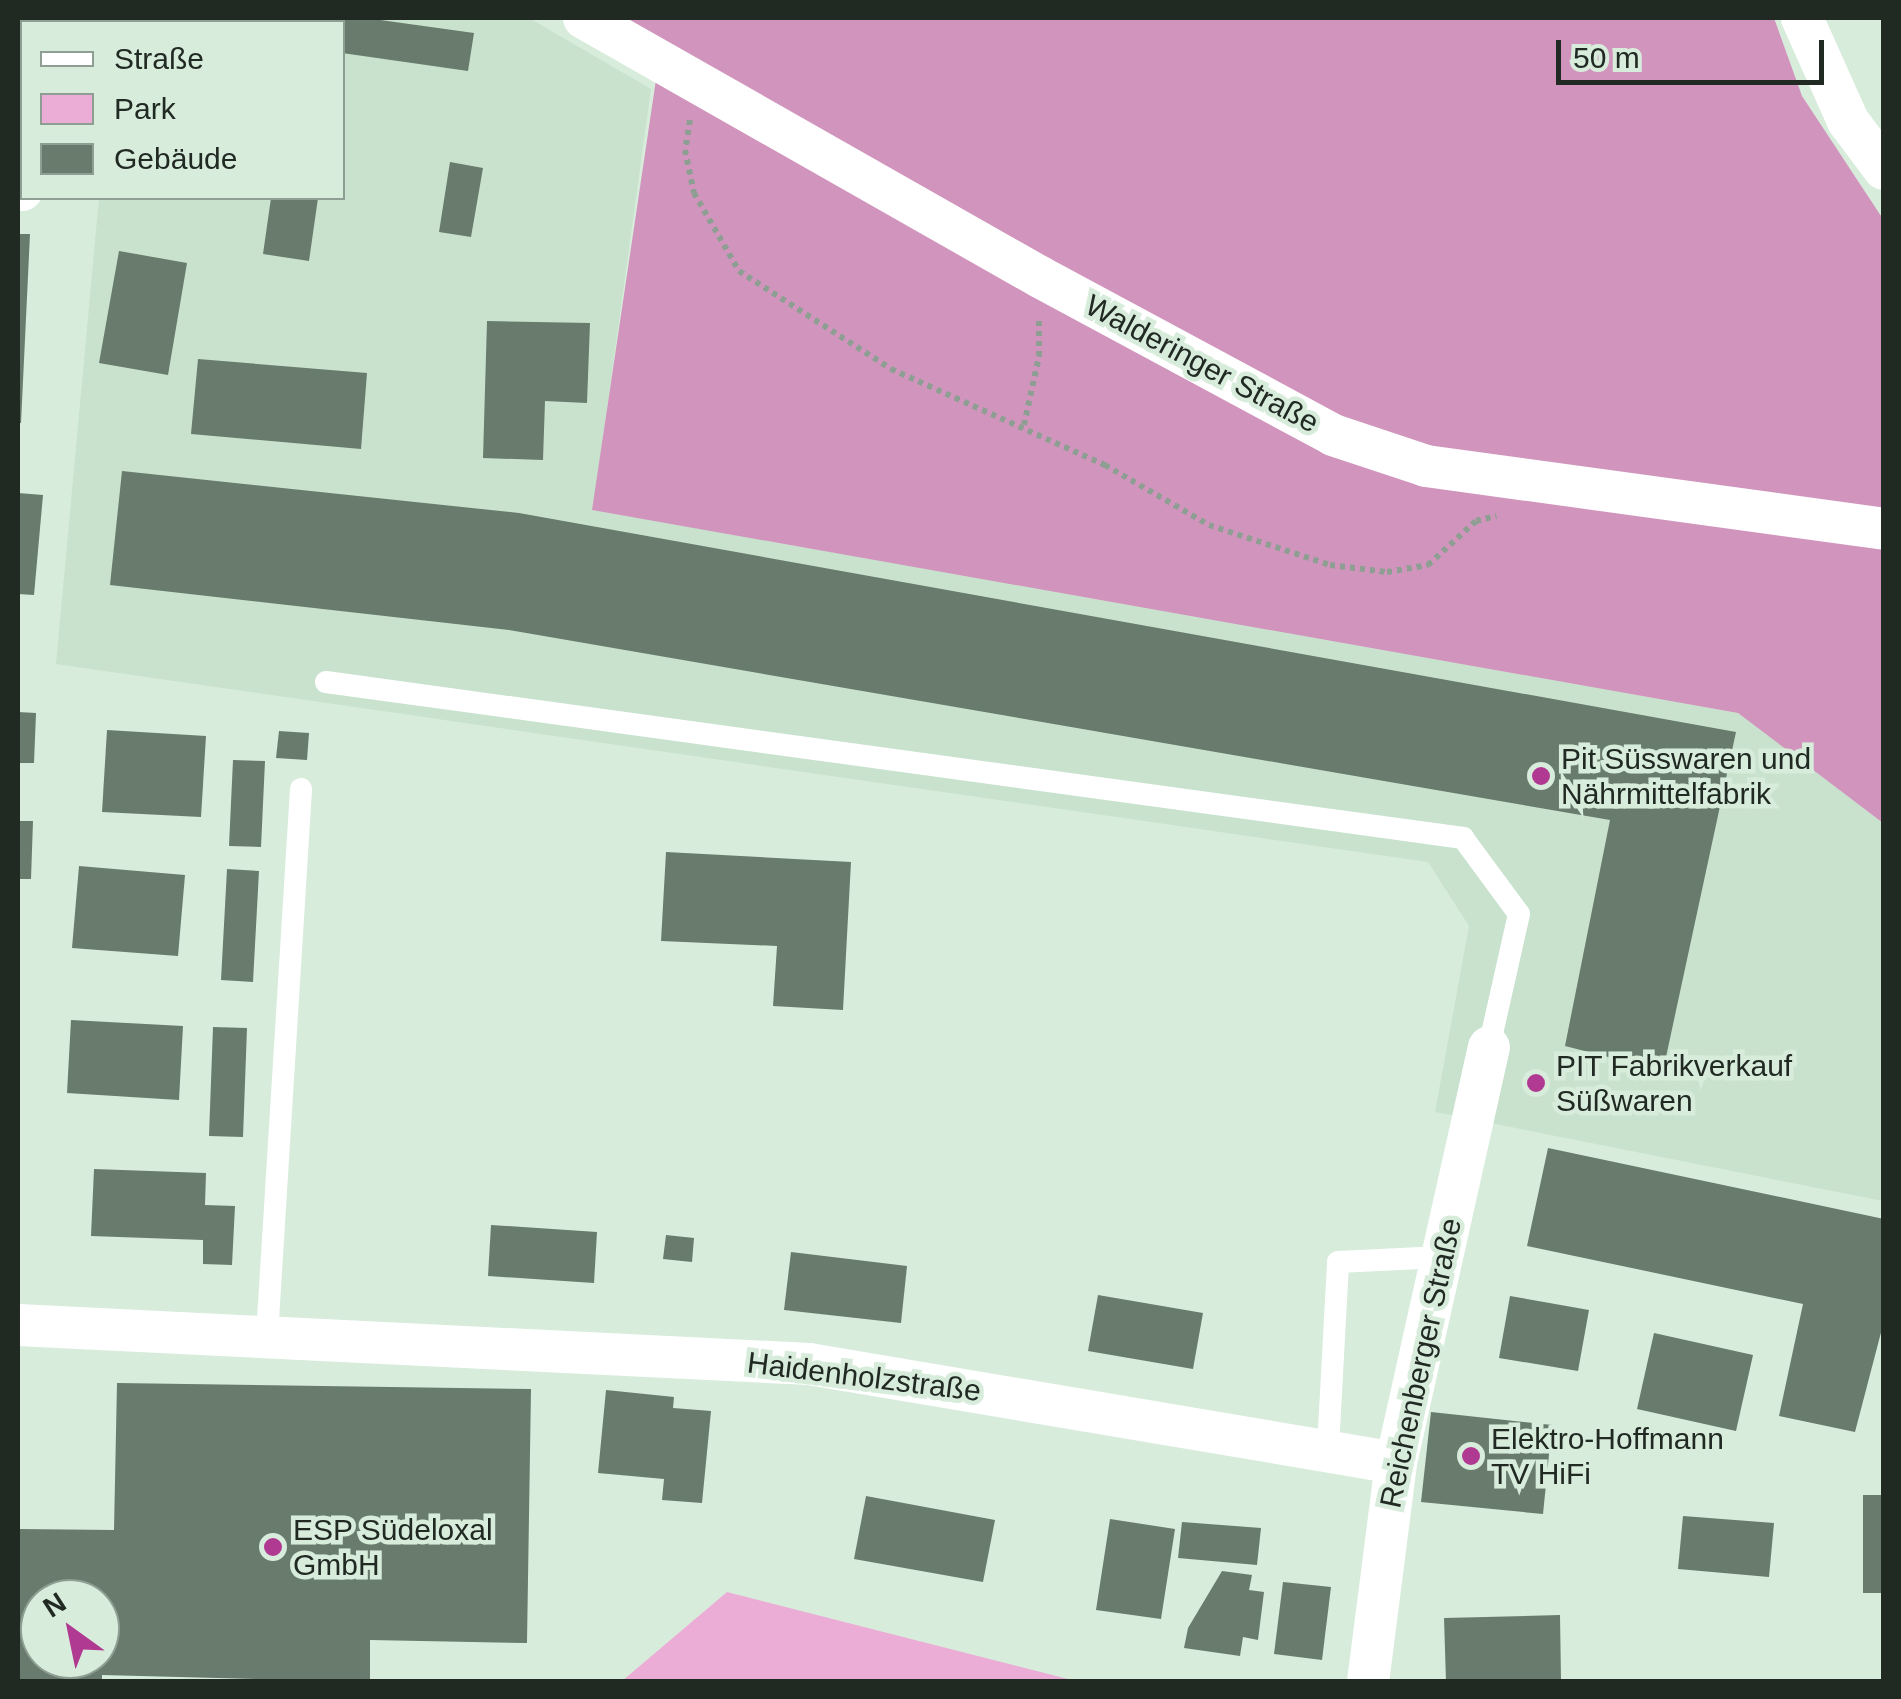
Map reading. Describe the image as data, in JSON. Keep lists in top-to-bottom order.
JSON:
{
  "streets": {
    "street": ["Walderinger Straße", "Reichenberger Straße", "Haidenholzstraße"]
  },
  "crossings": [
    ["Reichenberger Straße", "Haidenholzstraße"]
  ],
  "places": [
    "Pit Süsswaren und Nährmittelfabrik",
    "PIT Fabrikverkauf Süßwaren",
    "Elektro-Hoffmann TV HiFi",
    "ESP Südeloxal GmbH"
  ],
  "legend": ["Straße", "Park", "Gebäude"],
  "scale_bar": "50 m",
  "north": "top left"
}
